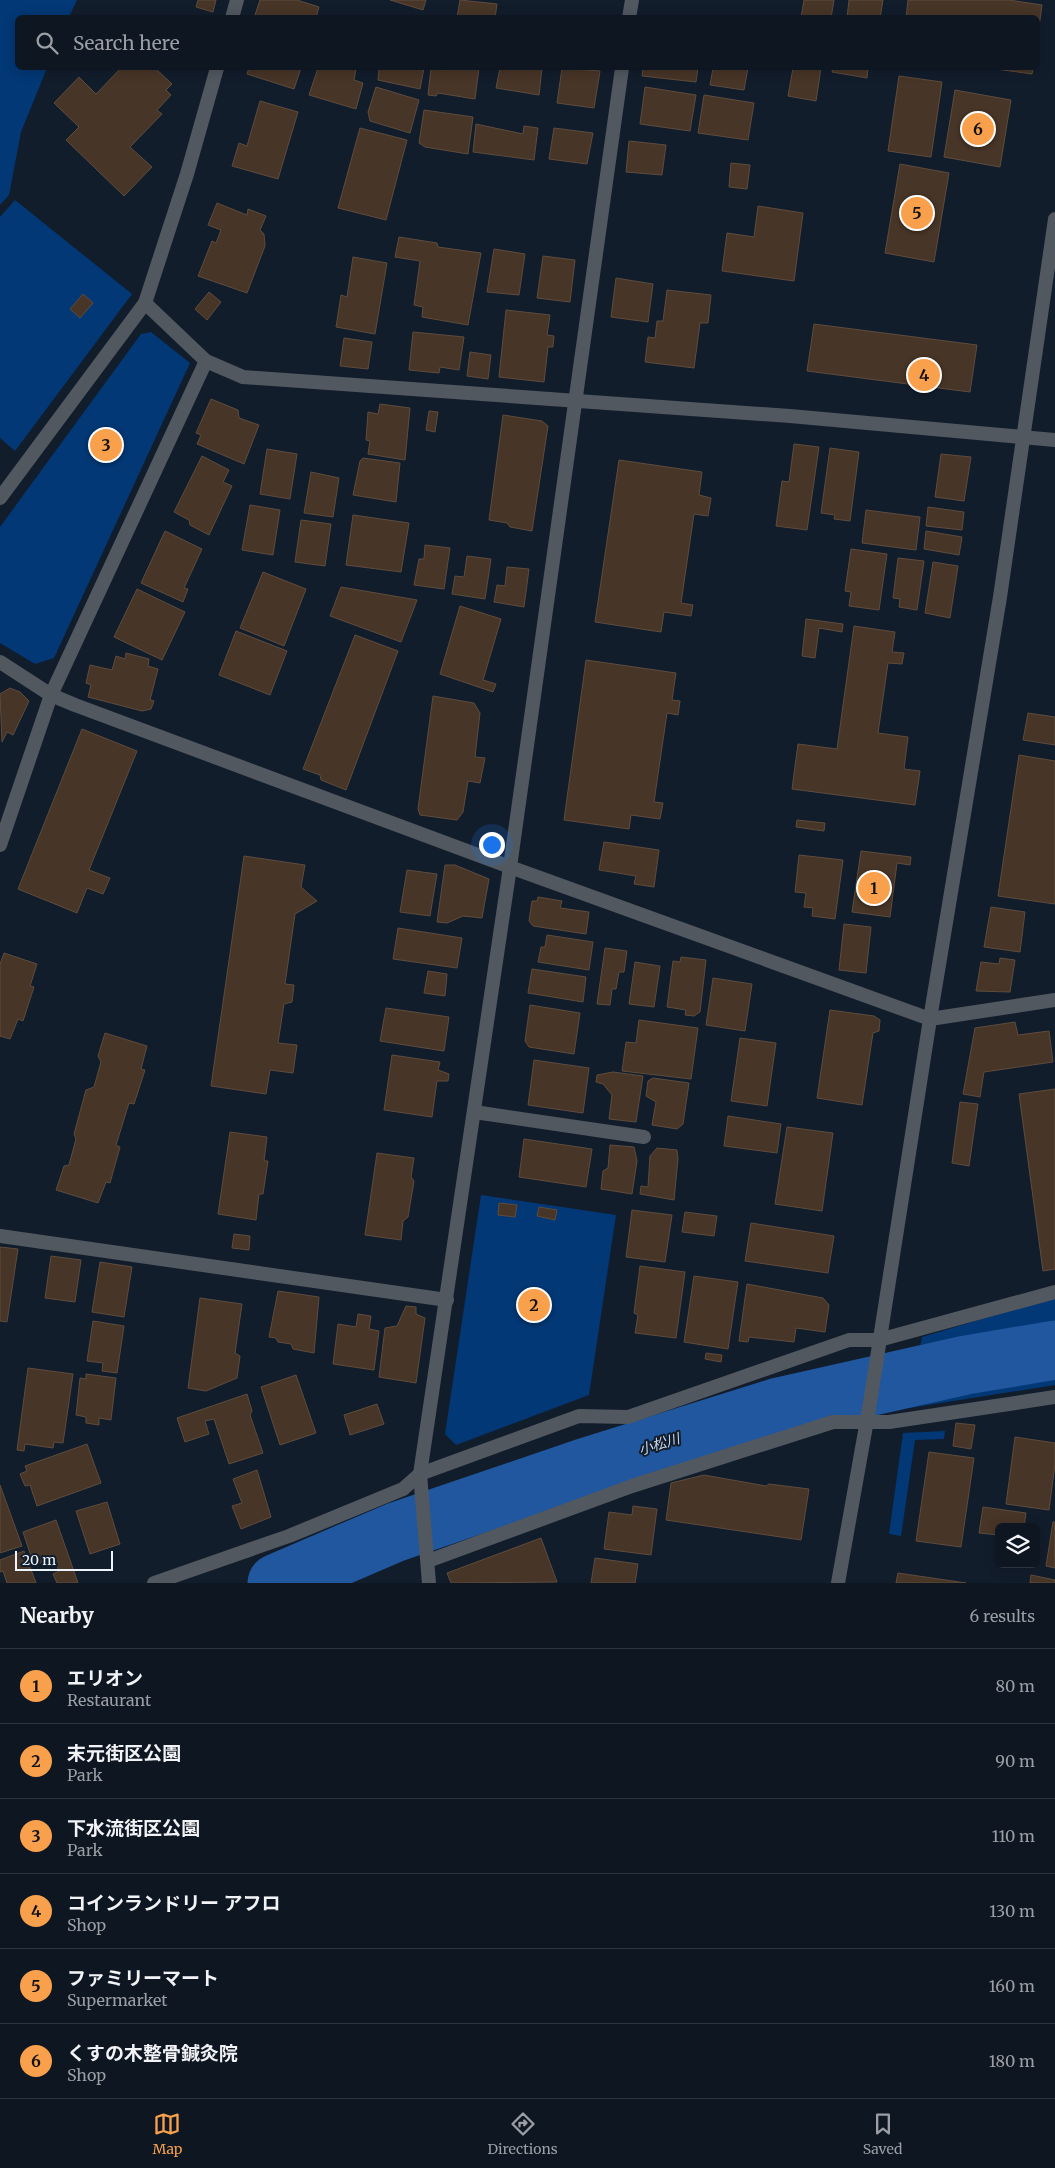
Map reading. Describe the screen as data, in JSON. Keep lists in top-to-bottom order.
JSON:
{
  "water": ["小松川"],
  "scale_bar": "20 m",
  "page": {
    "search": "Search here",
    "pins": [
      "6",
      "5",
      "4",
      "3",
      "1",
      "2"
    ],
    "scale": "20 m",
    "heading": ["Nearby", "6 results"],
    "list": [
      {
        "mark": "1",
        "name": "エリオン",
        "note": "Restaurant",
        "value": "80 m"
      },
      {
        "mark": "2",
        "name": "末元街区公園",
        "note": "Park",
        "value": "90 m"
      },
      {
        "mark": "3",
        "name": "下水流街区公園",
        "note": "Park",
        "value": "110 m"
      },
      {
        "mark": "4",
        "name": "コインランドリー アフロ",
        "note": "Shop",
        "value": "130 m"
      },
      {
        "mark": "5",
        "name": "ファミリーマート",
        "note": "Supermarket",
        "value": "160 m"
      },
      {
        "mark": "6",
        "name": "くすの木整骨鍼灸院",
        "note": "Shop",
        "value": "180 m"
      }
    ],
    "nav": ["Map", "Directions", "Saved"]
  }
}
